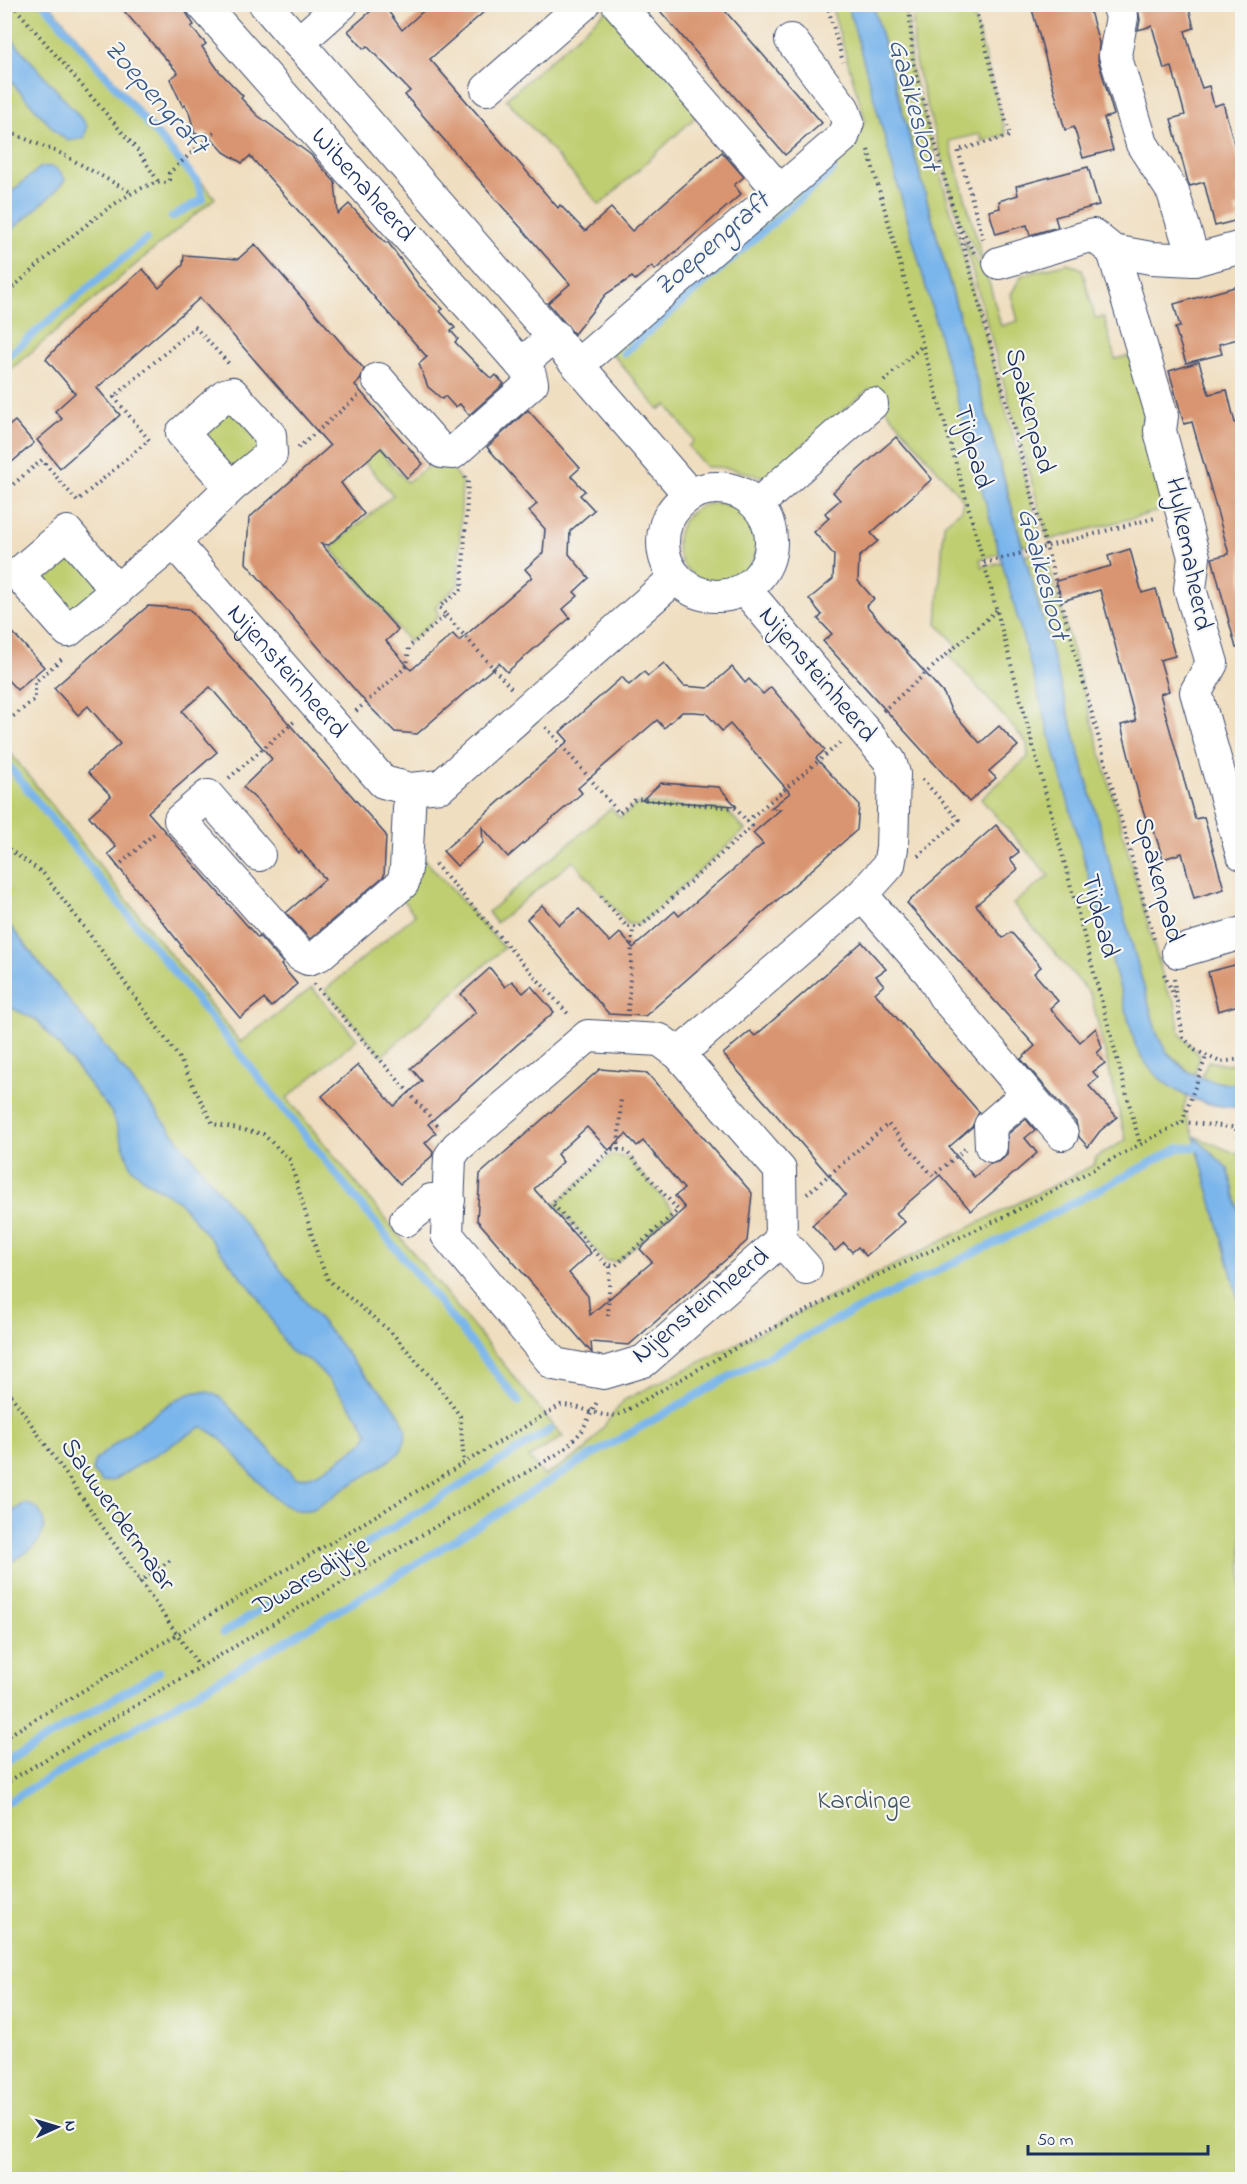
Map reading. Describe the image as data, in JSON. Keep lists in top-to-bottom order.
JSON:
{
  "streets": {
    "street": ["Wibenaheerd", "Hylkemaheerd", "Nijensteinheerd"],
    "path": [
      "Spakenpad",
      "Tijdpad",
      "Sauwerdermaar",
      "Dwarsdijkje"
    ]
  },
  "crossings": [
    ["Wibenaheerd", "Nijensteinheerd"],
    ["Nijensteinheerd", "Dwarsdijkje"],
    ["Sauwerdermaar", "Dwarsdijkje"]
  ],
  "water": ["Zoepengraft", "Gaaikesloot"],
  "parks": ["Kardinge"],
  "scale_bar": "50 m",
  "north": "right"
}
